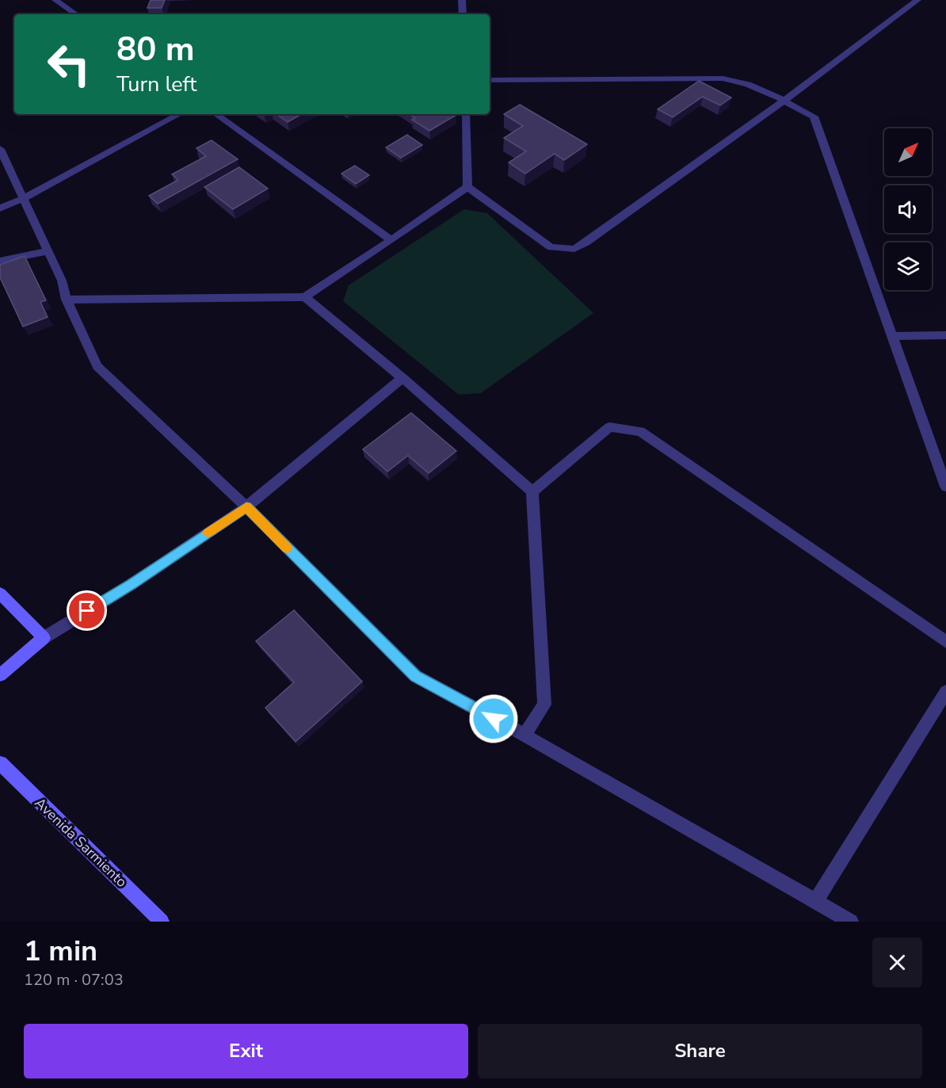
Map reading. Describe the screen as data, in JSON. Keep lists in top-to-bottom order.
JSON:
{
  "streets": {
    "street": ["Avenida Sarmiento"]
  },
  "north": "top right",
  "page": {
    "turn": ["80 m", "Turn left"],
    "heading": ["1 min", "120 m · 07:03"],
    "buttons": ["Exit", "Share"]
  }
}
